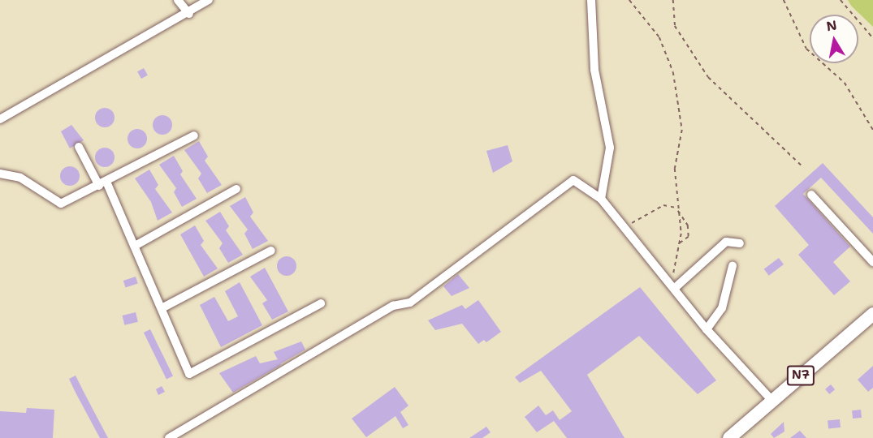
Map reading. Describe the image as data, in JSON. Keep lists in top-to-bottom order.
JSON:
{
  "streets": {
    "highway": ["N7"]
  },
  "north": "top"
}
